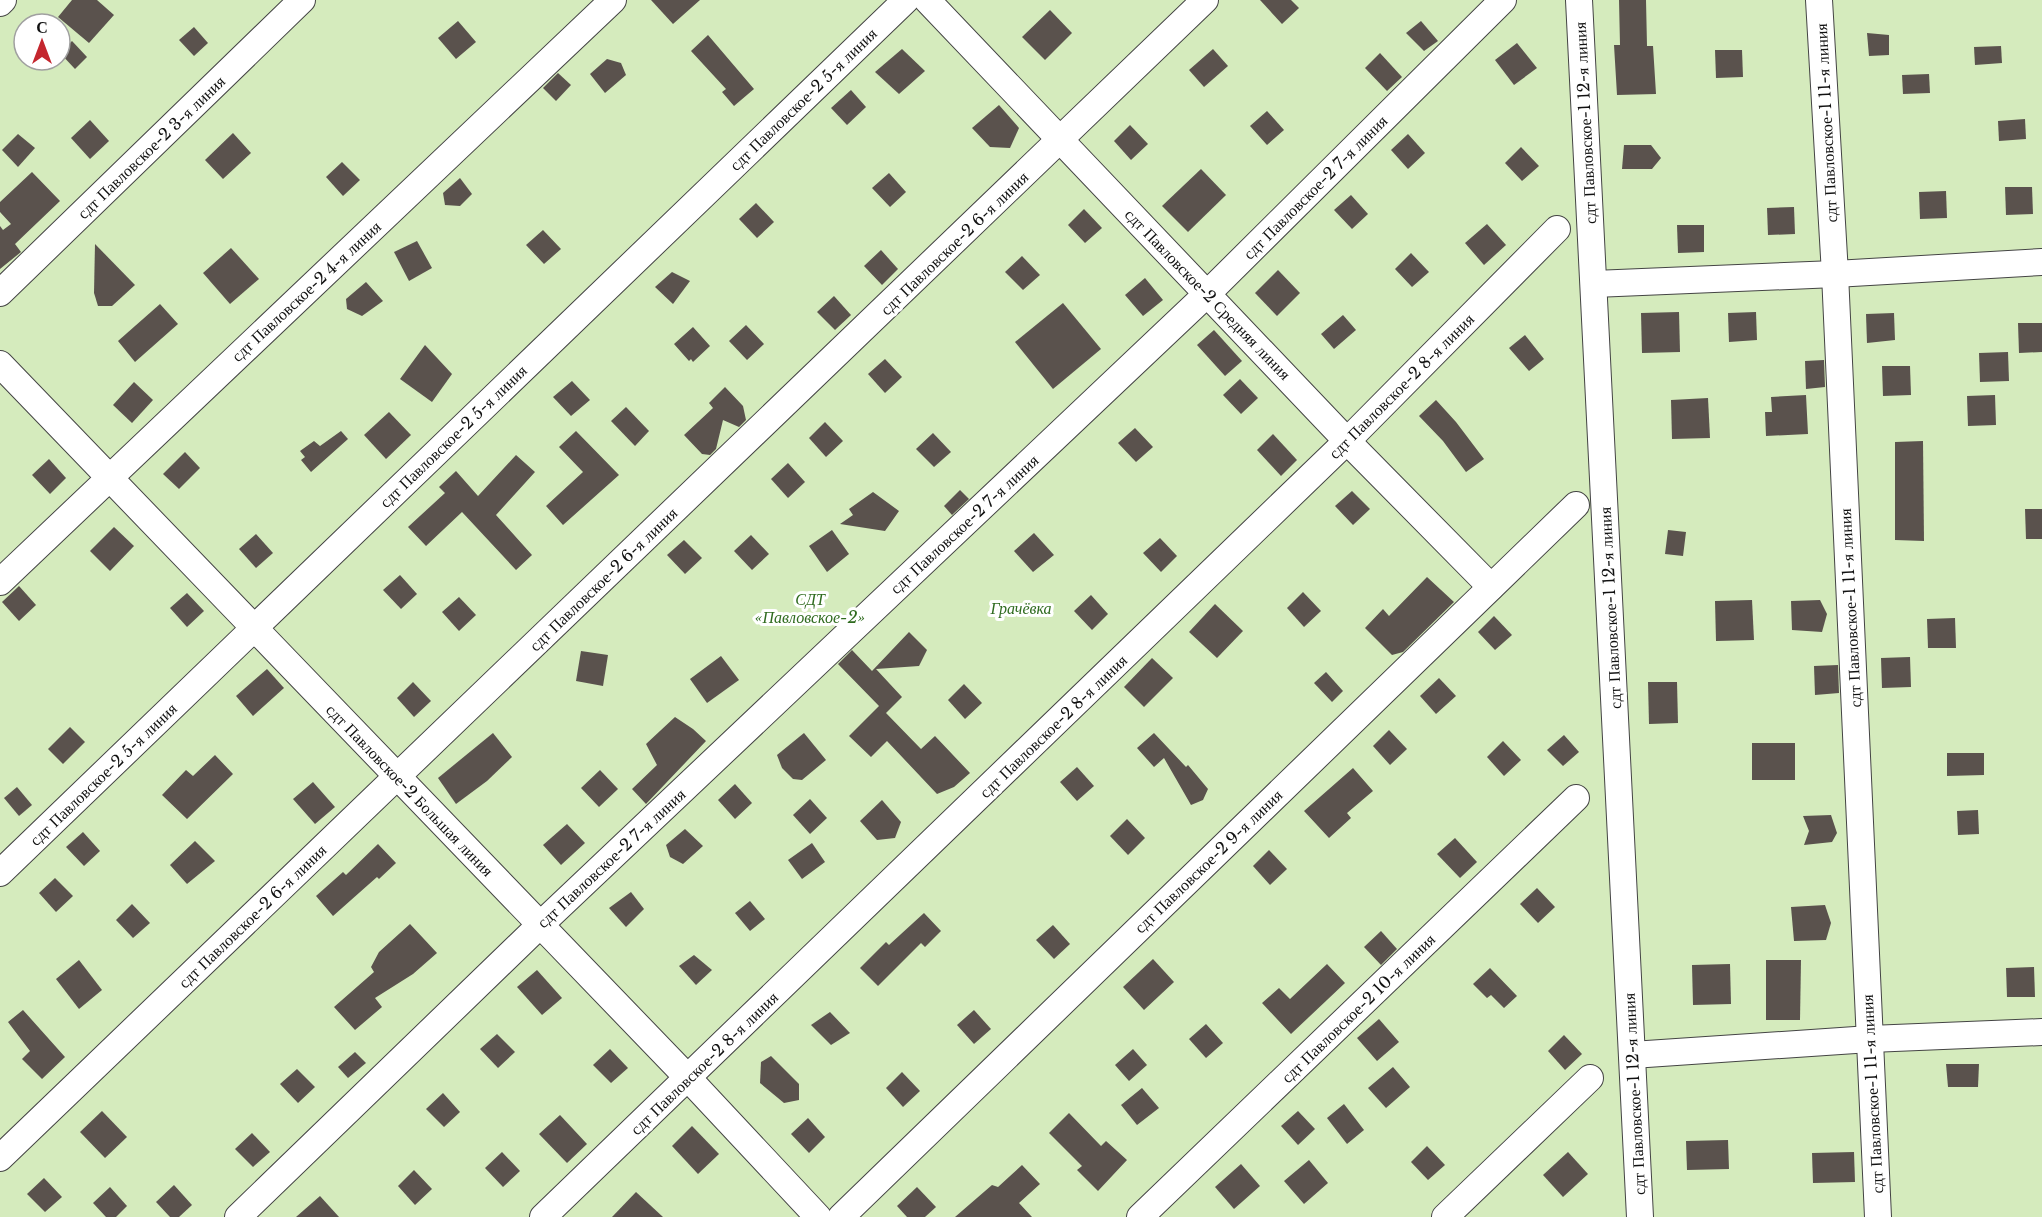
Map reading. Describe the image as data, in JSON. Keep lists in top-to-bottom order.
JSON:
{
  "streets": {
    "street": [
      "сдт Павловское-2 5-я линия",
      "сдт Павловское-1 12-я линия",
      "сдт Павловское-1 11-я линия",
      "сдт Павловское-2 3-я линия",
      "сдт Павловское-2 7-я линия",
      "сдт Павловское-2 6-я линия",
      "сдт Павловское-2 4-я линия",
      "сдт Павловское-2 Средняя линия",
      "сдт Павловское-2 8-я линия",
      "сдт Павловское-2 Большая линия",
      "сдт Павловское-2 9-я линия",
      "сдт Павловское-2 10-я линия"
    ]
  },
  "crossings": [
    ["сдт Павловское-2 5-я линия", "сдт Павловское-2 Большая линия"],
    ["сдт Павловское-2 7-я линия", "сдт Павловское-2 Средняя линия"],
    ["сдт Павловское-2 7-я линия", "сдт Павловское-2 Большая линия"],
    ["сдт Павловское-2 6-я линия", "сдт Павловское-2 Средняя линия"],
    ["сдт Павловское-2 6-я линия", "сдт Павловское-2 Большая линия"],
    ["сдт Павловское-2 4-я линия", "сдт Павловское-2 Большая линия"],
    ["сдт Павловское-2 Средняя линия", "сдт Павловское-2 8-я линия"],
    ["сдт Павловское-2 Средняя линия", "сдт Павловское-2 9-я линия"],
    ["сдт Павловское-2 8-я линия", "сдт Павловское-2 Большая линия"]
  ],
  "parks": ["СДТ «Павловское-2»", "Грачёвка"],
  "north": "top"
}
